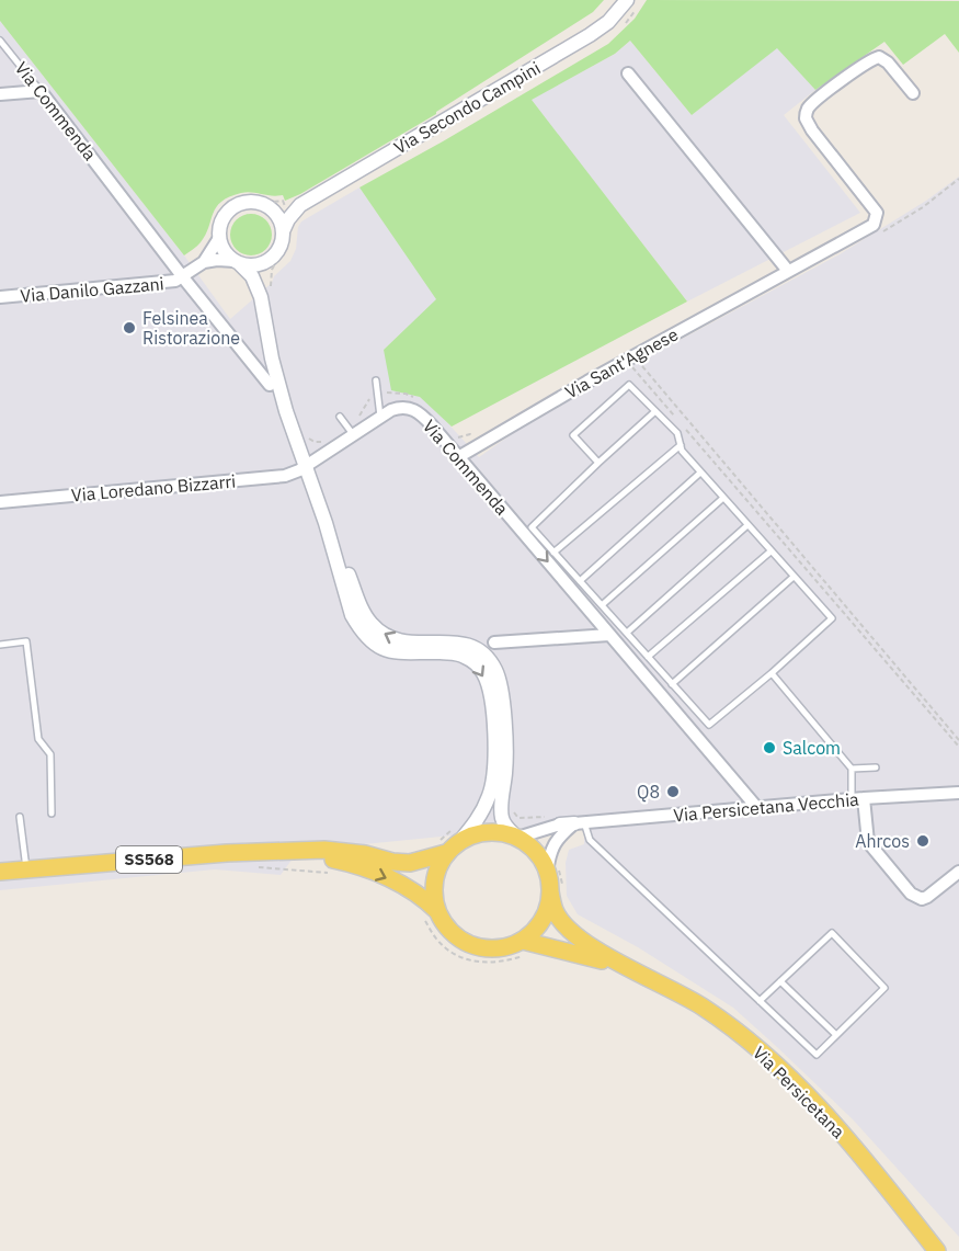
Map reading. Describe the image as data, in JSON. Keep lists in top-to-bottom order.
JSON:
{
  "streets": {
    "main road": ["SS568", "Via Persicetana"],
    "street": [
      "Via Secondo Campini",
      "Via Commenda",
      "Via Danilo Gazzani",
      "Via Sant'Agnese",
      "Via Loredano Bizzarri",
      "Via Persicetana Vecchia"
    ]
  },
  "crossings": [
    ["Via Commenda", "Via Danilo Gazzani"],
    ["Via Commenda", "Via Sant'Agnese"],
    ["Via Commenda", "Via Loredano Bizzarri"],
    ["Via Commenda", "Via Persicetana Vecchia"]
  ],
  "places": [
    "Felsinea Ristorazione",
    "Salcom",
    "Q8",
    "Ahrcos"
  ]
}
